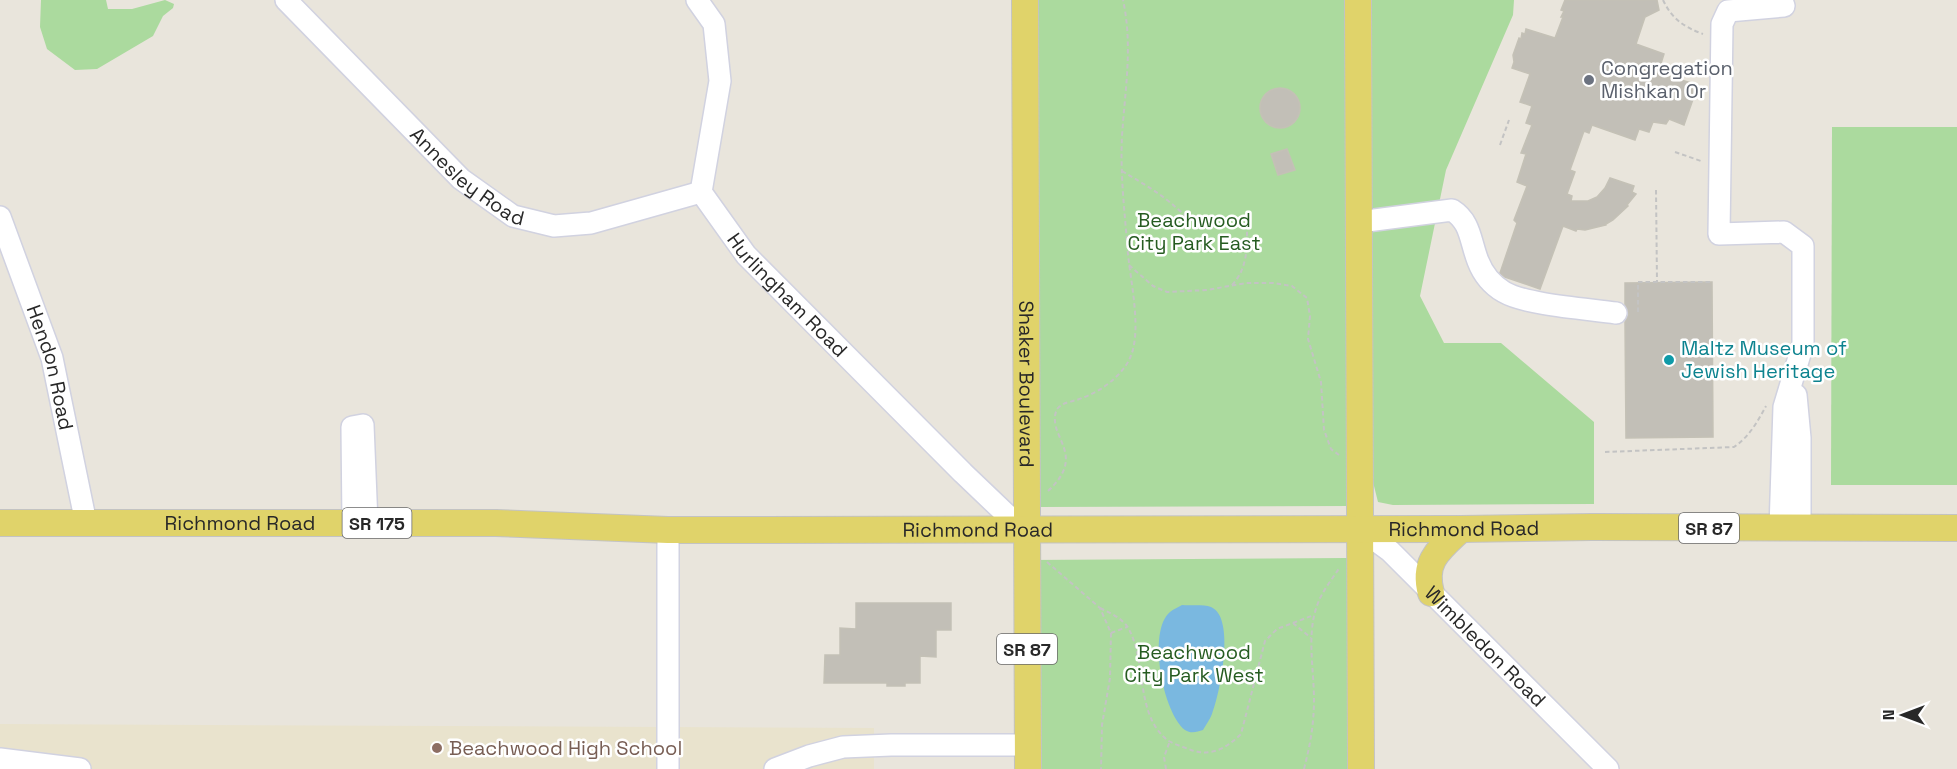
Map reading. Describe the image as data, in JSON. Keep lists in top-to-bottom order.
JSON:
{
  "streets": {
    "main road": [
      "Shaker Boulevard",
      "Richmond Road",
      "SR 175",
      "SR 87"
    ],
    "street": [
      "Annesley Road",
      "Hurlingham Road",
      "Hendon Road",
      "Wimbledon Road"
    ]
  },
  "crossings": [
    ["Annesley Road", "Hurlingham Road"],
    ["Hurlingham Road", "Shaker Boulevard"],
    ["Hurlingham Road", "Richmond Road"],
    ["Hendon Road", "Richmond Road"],
    ["Shaker Boulevard", "Richmond Road"],
    ["Richmond Road", "Wimbledon Road"]
  ],
  "parks": ["Beachwood City Park East", "Beachwood City Park West"],
  "places": ["Congregation Mishkan Or", "Maltz Museum of Jewish Heritage", "Beachwood High School"],
  "north": "left"
}
